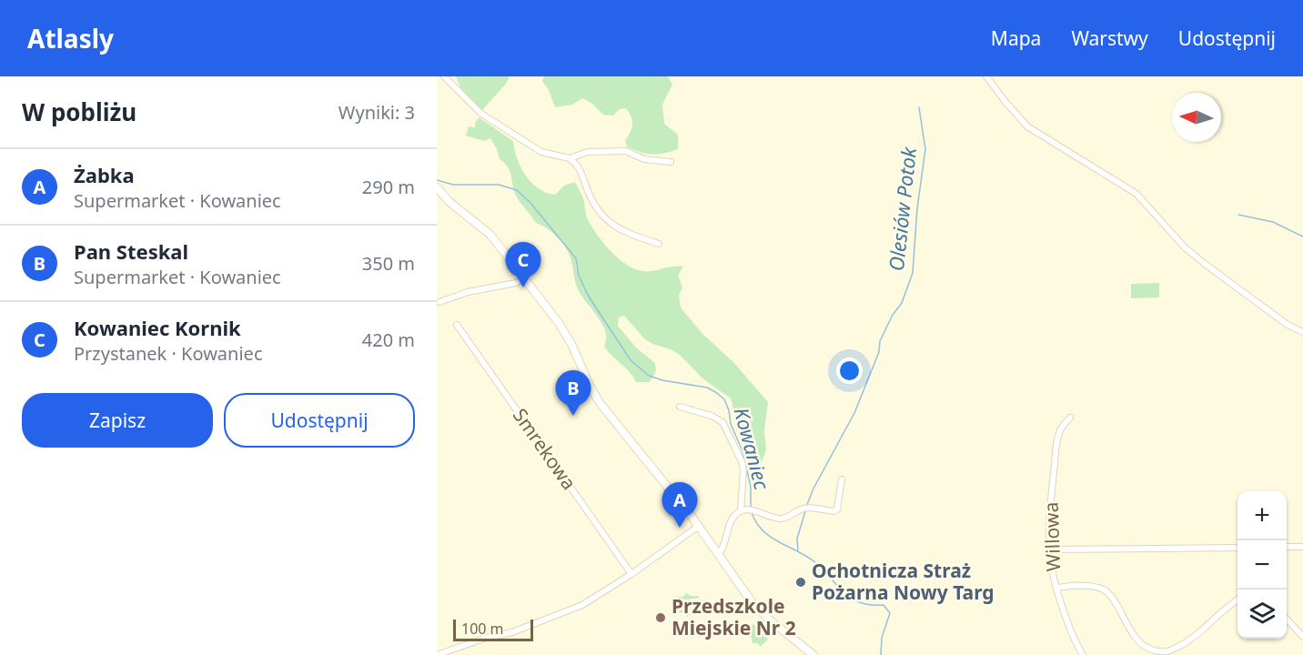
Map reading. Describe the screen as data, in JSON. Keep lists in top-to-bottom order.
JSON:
{
  "streets": {
    "street": ["Smrekowa", "Willowa"]
  },
  "water": ["Olesiów Potok", "Kowaniec"],
  "places": ["Ochotnicza Straż Pożarna Nowy Targ", "Przedszkole Miejskie Nr 2"],
  "scale_bar": "100 m",
  "north": "left",
  "page": {
    "header": "Atlasly",
    "nav": ["Mapa", "Warstwy", "Udostępnij"],
    "heading": ["W pobliżu", "Wyniki: 3"],
    "list": [
      {
        "mark": "A",
        "name": "Żabka",
        "note": "Supermarket · Kowaniec",
        "value": "290 m"
      },
      {
        "mark": "B",
        "name": "Pan Steskal",
        "note": "Supermarket · Kowaniec",
        "value": "350 m"
      },
      {
        "mark": "C",
        "name": "Kowaniec Kornik",
        "note": "Przystanek · Kowaniec",
        "value": "420 m"
      }
    ],
    "pins": ["C", "B", "A"],
    "buttons": ["Zapisz", "Udostępnij"],
    "map_buttons": ["+", "−"],
    "scale": "100 m"
  }
}
